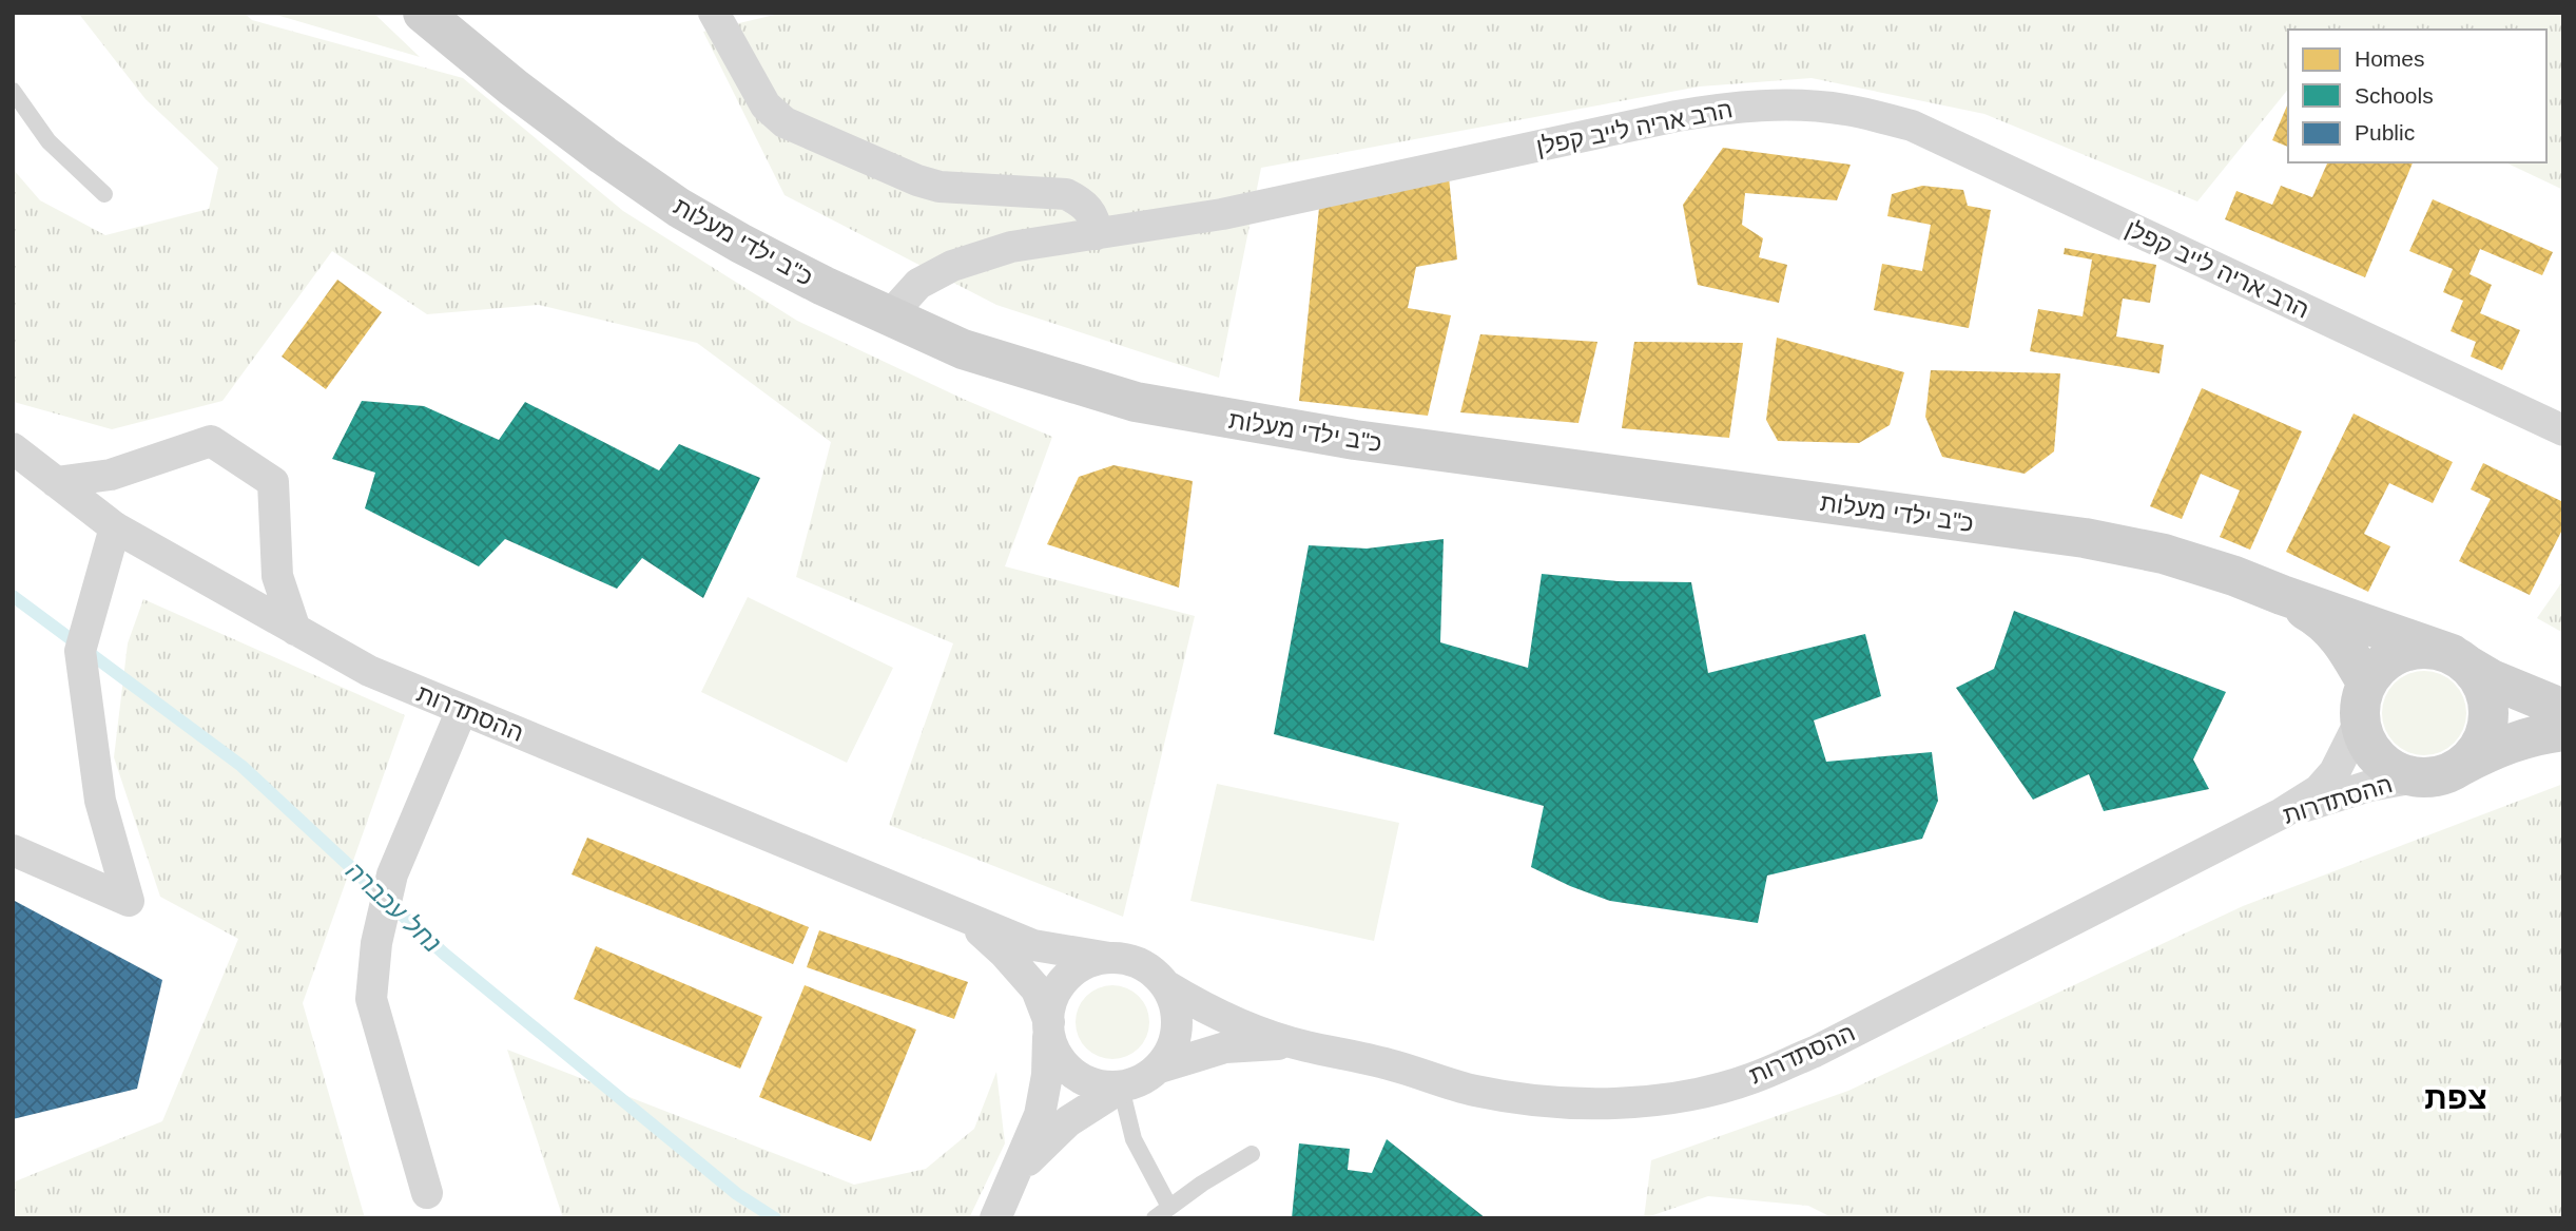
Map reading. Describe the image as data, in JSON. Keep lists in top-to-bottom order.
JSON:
{
  "streets": {
    "street": ["הרב אריה לייב קפלן", "כ\"ב ילדי מעלות", "ההסתדרות"]
  },
  "crossings": [
    ["הרב אריה לייב קפלן", "כ\"ב ילדי מעלות"]
  ],
  "districts": ["צפת"],
  "water": ["נחל עכברה"],
  "legend": ["Homes", "Schools", "Public"]
}
